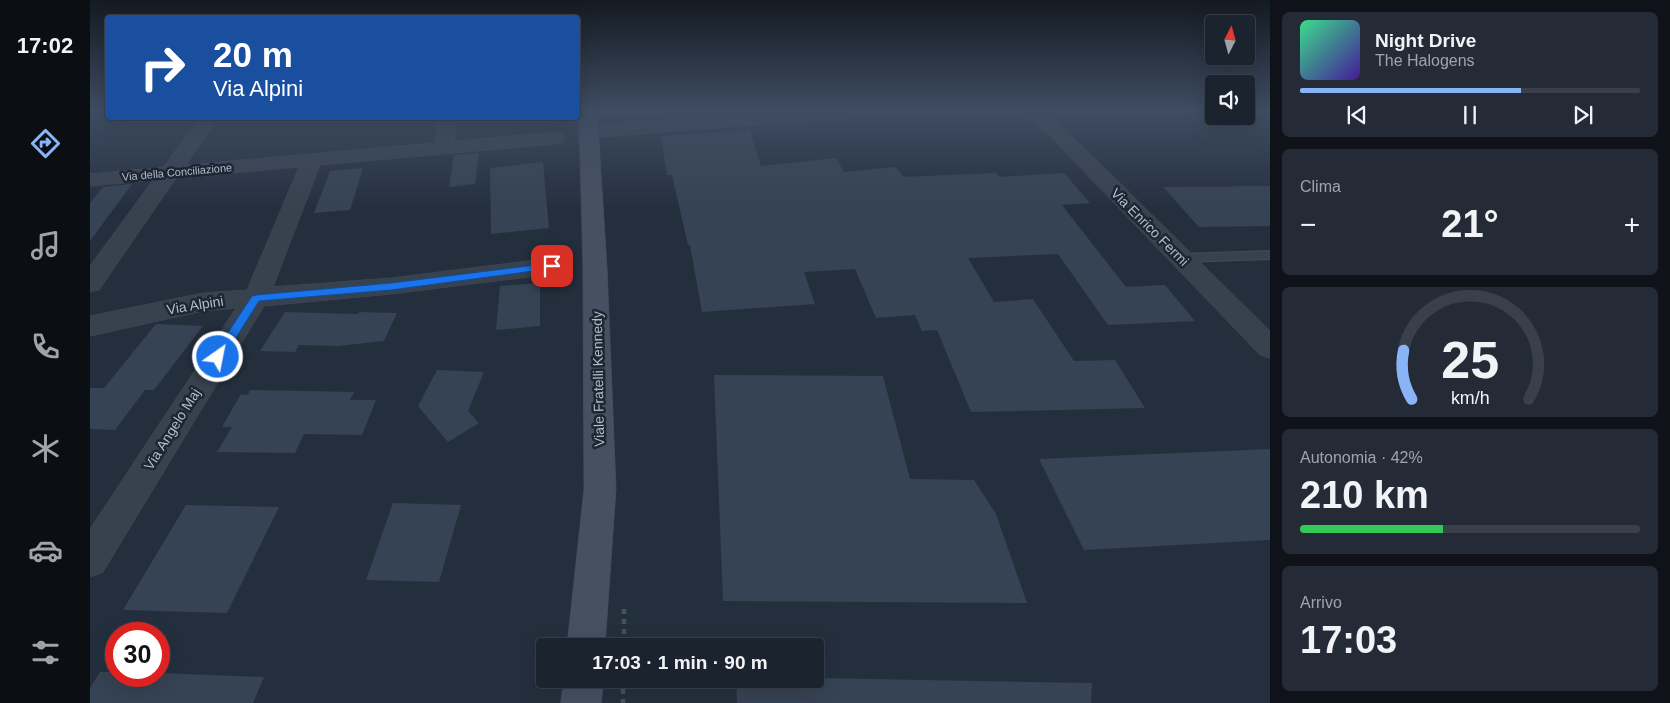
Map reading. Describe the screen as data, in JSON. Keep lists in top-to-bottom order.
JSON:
{
  "streets": {
    "street": [
      "Via della Conciliazione",
      "Via Enrico Fermi",
      "Via Alpini",
      "Viale Fratelli Kennedy",
      "Via Angelo Maj"
    ]
  },
  "crossings": [
    ["Via della Conciliazione", "Via Angelo Maj"],
    ["Via Alpini", "Via Angelo Maj"]
  ],
  "north": "top",
  "page": {
    "tabs": "17:02",
    "turn": ["20 m", "Via Alpini"],
    "song": ["Night Drive", "The Halogens"],
    "tile": [
      "Clima",
      ["Autonomia · 42%", "210 km"],
      ["Arrivo", "17:03"]
    ],
    "heat": ["−", "21°", "+"],
    "limit": "30",
    "trip": "17:03 · 1 min · 90 m",
    "gauge": ["25", "km/h"]
  }
}
